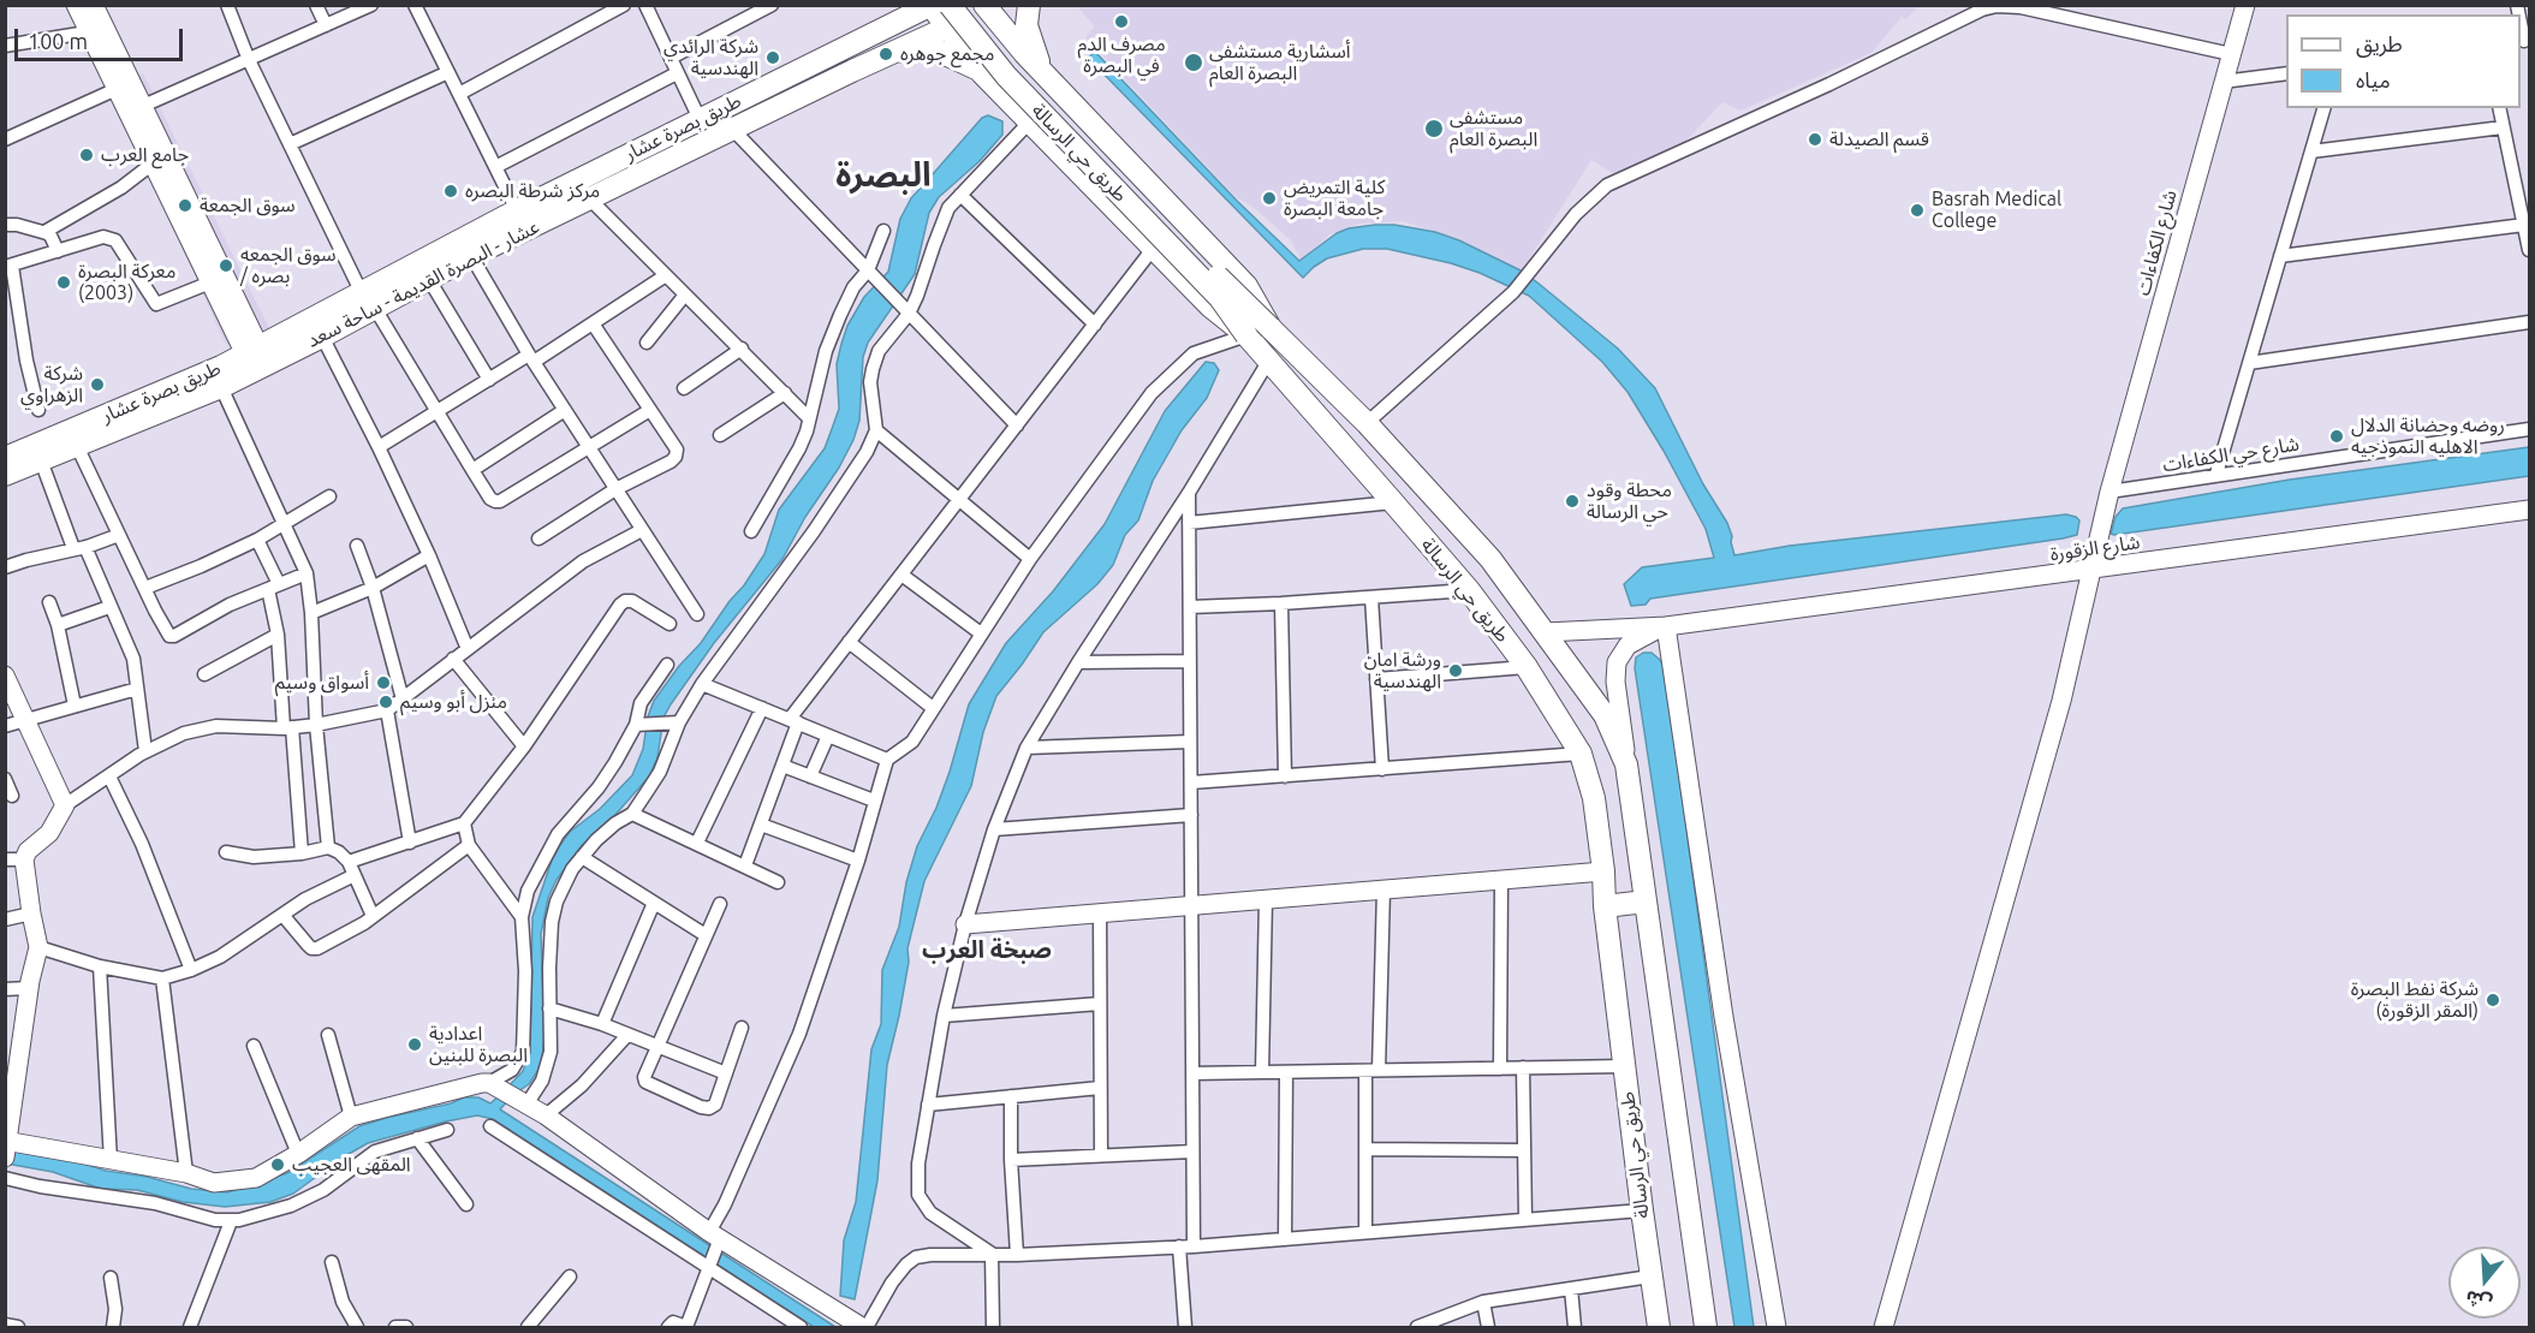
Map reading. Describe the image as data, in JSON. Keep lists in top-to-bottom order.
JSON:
{
  "streets": {
    "main road": ["طريق بصرة عشار", "طريق حي الرسالة", "عشار - البصرة القديمة - ساحة سعد"],
    "street": ["شارع الكفاءات", "شارع حي الكفاءات", "شارع الزقورة"]
  },
  "crossings": [
    ["طريق بصرة عشار", "عشار - البصرة القديمة - ساحة سعد"],
    ["طريق حي الرسالة", "عشار - البصرة القديمة - ساحة سعد"],
    ["طريق حي الرسالة", "شارع الزقورة"],
    ["شارع الكفاءات", "شارع حي الكفاءات"],
    ["شارع الكفاءات", "شارع الزقورة"]
  ],
  "districts": ["البصرة", "صبخة العرب"],
  "places": [
    "مصرف الدم في البصرة",
    "مجمع جوهره",
    "شركة الرائدي الهندسية",
    "أسشارية مستشفى البصرة العام",
    "مستشفى البصرة العام",
    "قسم الصيدلة",
    "جامع العرب",
    "مركز شرطة البصره",
    "كلية التمريض جامعة البصرة",
    "سوق الجمعة",
    "Basrah Medical College",
    "سوق الجمعه / بصره",
    "معركة البصرة (2003)",
    "شركة الزهراوي",
    "روضه وحضانة الدلال الاهليه النموذجيه",
    "محطة وقود حي الرسالة",
    "ورشة امان الهندسية",
    "أسواق وسيم",
    "منزل أبو وسيم",
    "شركة نفط البصرة (المقر الزقورة)",
    "اعدادية البصرة للبنين",
    "المقهى العجيب"
  ],
  "legend": ["طريق", "مياه"],
  "scale_bar": "100 m",
  "north": "bottom"
}
